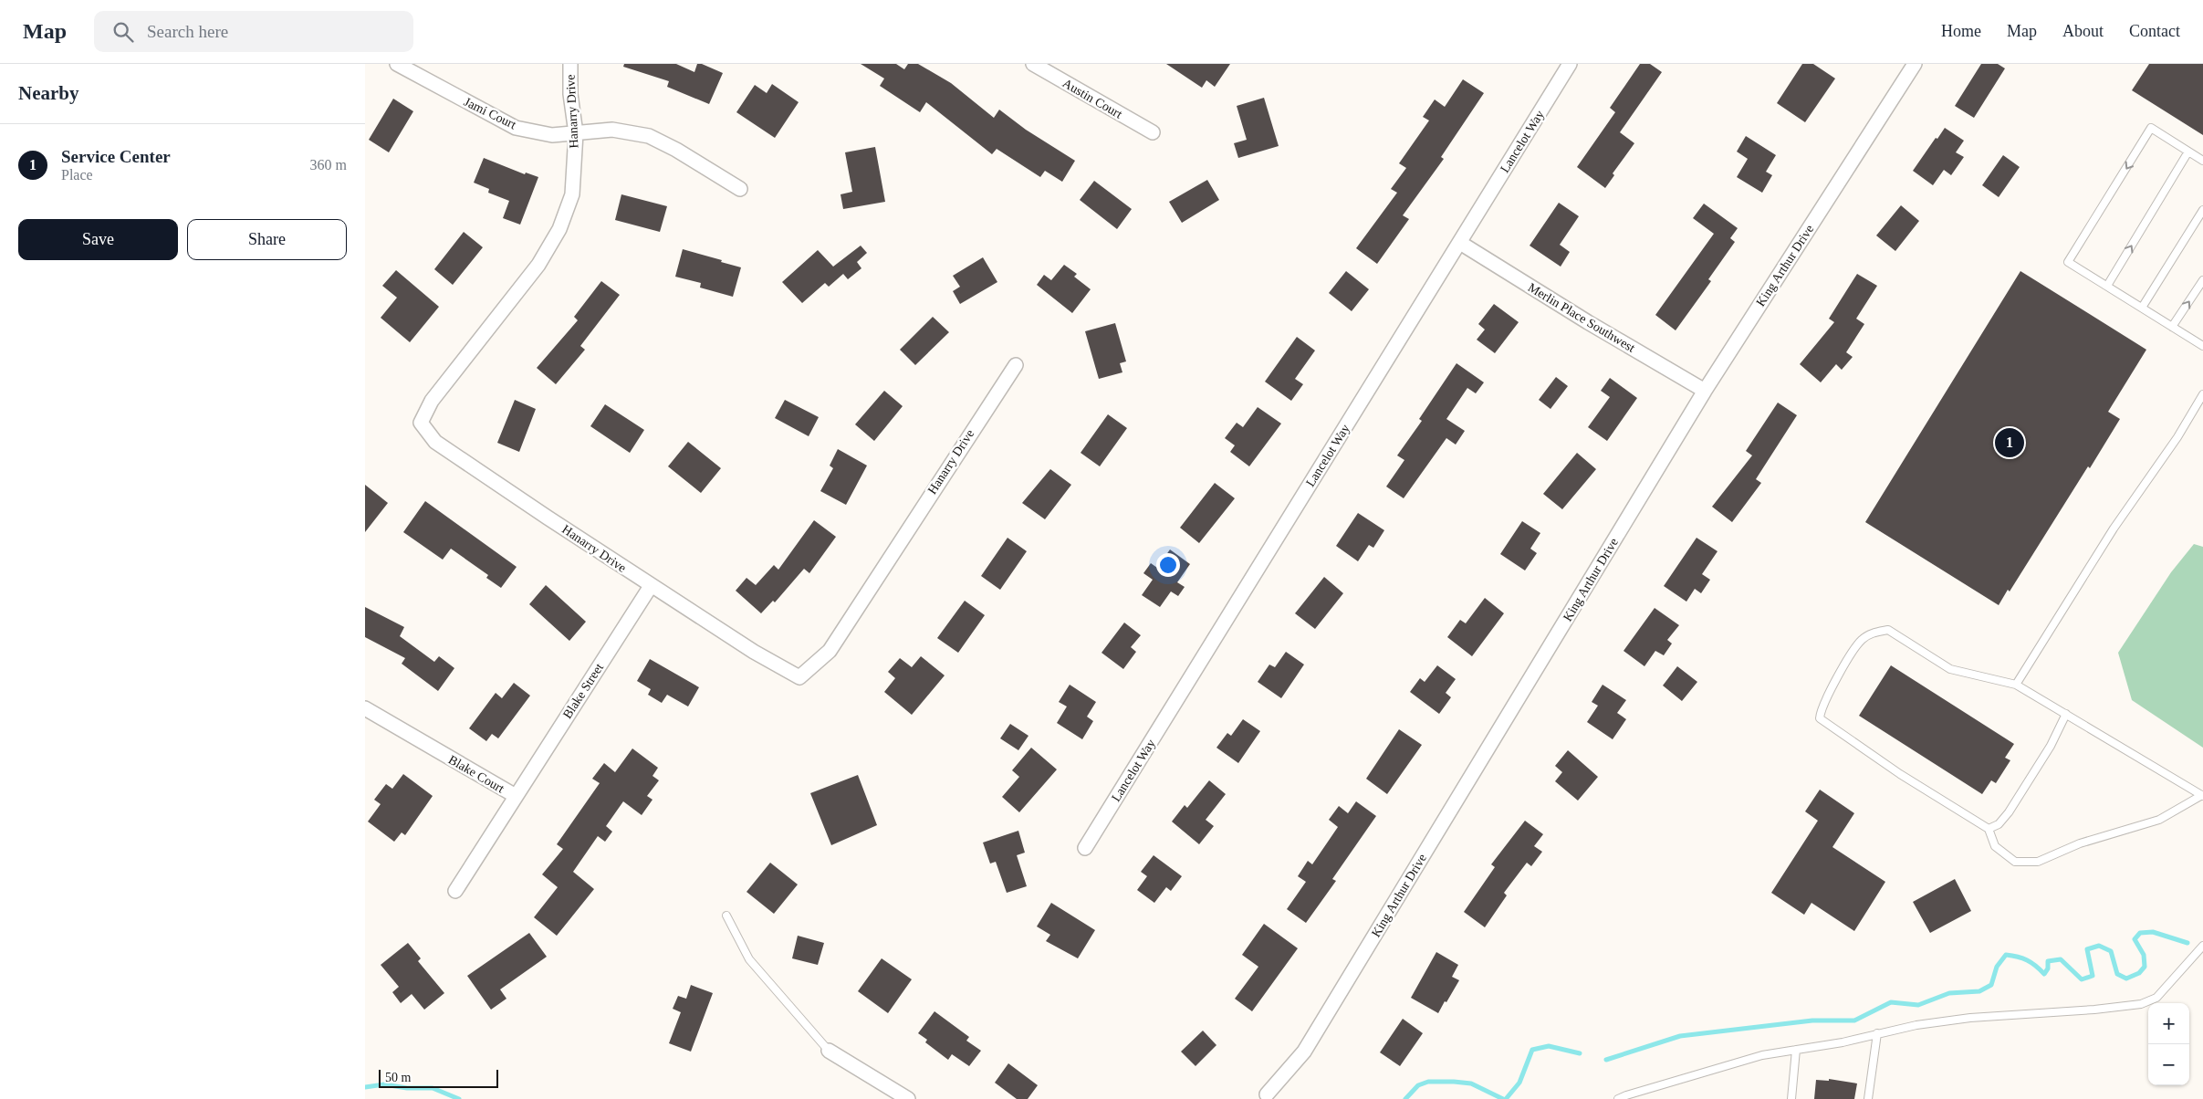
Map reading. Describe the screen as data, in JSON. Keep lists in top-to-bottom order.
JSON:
{
  "streets": {
    "street": [
      "Austin Court",
      "Hanarry Drive",
      "Jami Court",
      "Lancelot Way",
      "King Arthur Drive",
      "Merlin Place Southwest",
      "Blake Street",
      "Blake Court"
    ]
  },
  "crossings": [
    ["Hanarry Drive", "Jami Court"],
    ["Hanarry Drive", "Blake Street"],
    ["Lancelot Way", "Merlin Place Southwest"],
    ["King Arthur Drive", "Merlin Place Southwest"],
    ["Blake Street", "Blake Court"]
  ],
  "scale_bar": "50 m",
  "page": {
    "header": "Map",
    "search": "Search here",
    "nav": [
      "Home",
      "Map",
      "About",
      "Contact"
    ],
    "heading": "Nearby",
    "list": [
      {
        "mark": "1",
        "name": "Service Center",
        "note": "Place",
        "value": "360 m"
      }
    ],
    "buttons": ["Save", "Share"],
    "pins": "1",
    "map_buttons": ["+", "−"],
    "scale": "50 m"
  }
}
